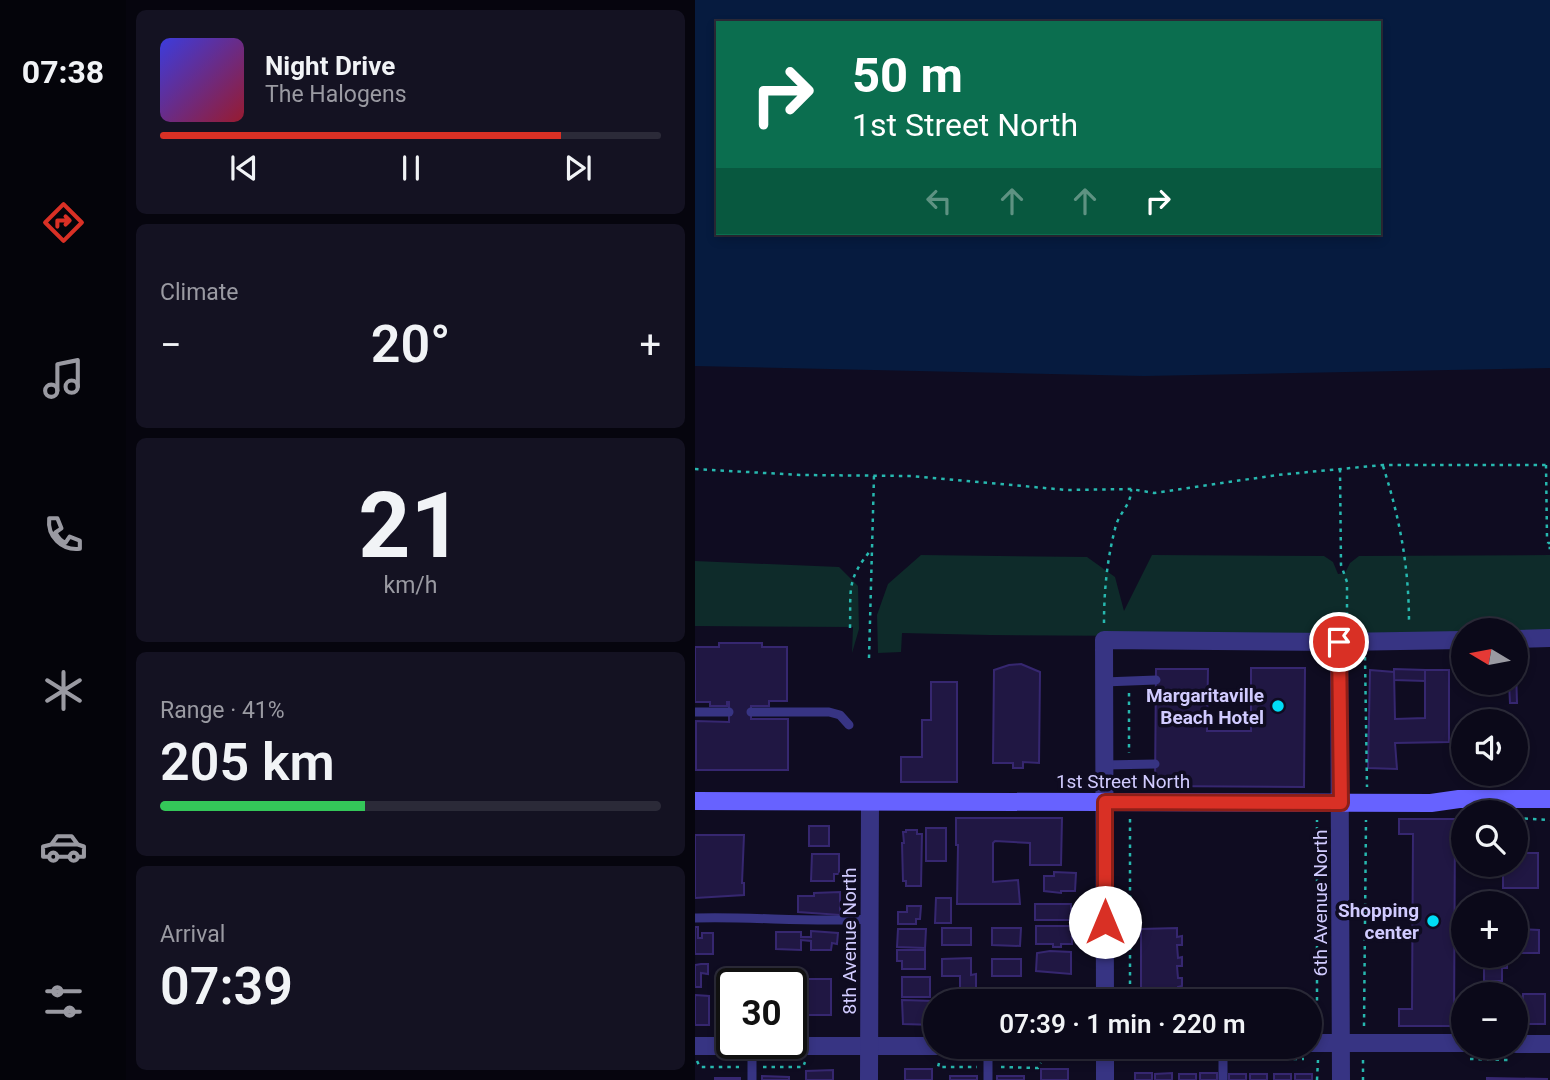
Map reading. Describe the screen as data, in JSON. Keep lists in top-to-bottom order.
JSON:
{
  "streets": {
    "street": ["1st Street North", "6th Avenue North", "8th Avenue North"]
  },
  "crossings": [
    ["1st Street North", "6th Avenue North"],
    ["1st Street North", "8th Avenue North"]
  ],
  "places": ["Margaritaville Beach Hotel", "Shopping center"],
  "north": "left",
  "page": {
    "tabs": "07:38",
    "turn": ["50 m", "1st Street North"],
    "song": ["Night Drive", "The Halogens"],
    "tile": [
      "Climate",
      ["21", "km/h"],
      ["Range · 41%", "205 km"],
      ["Arrival", "07:39"]
    ],
    "heat": ["−", "20°", "+"],
    "map_buttons": ["+", "−"],
    "limit": "30",
    "trip": "07:39 · 1 min · 220 m"
  }
}
